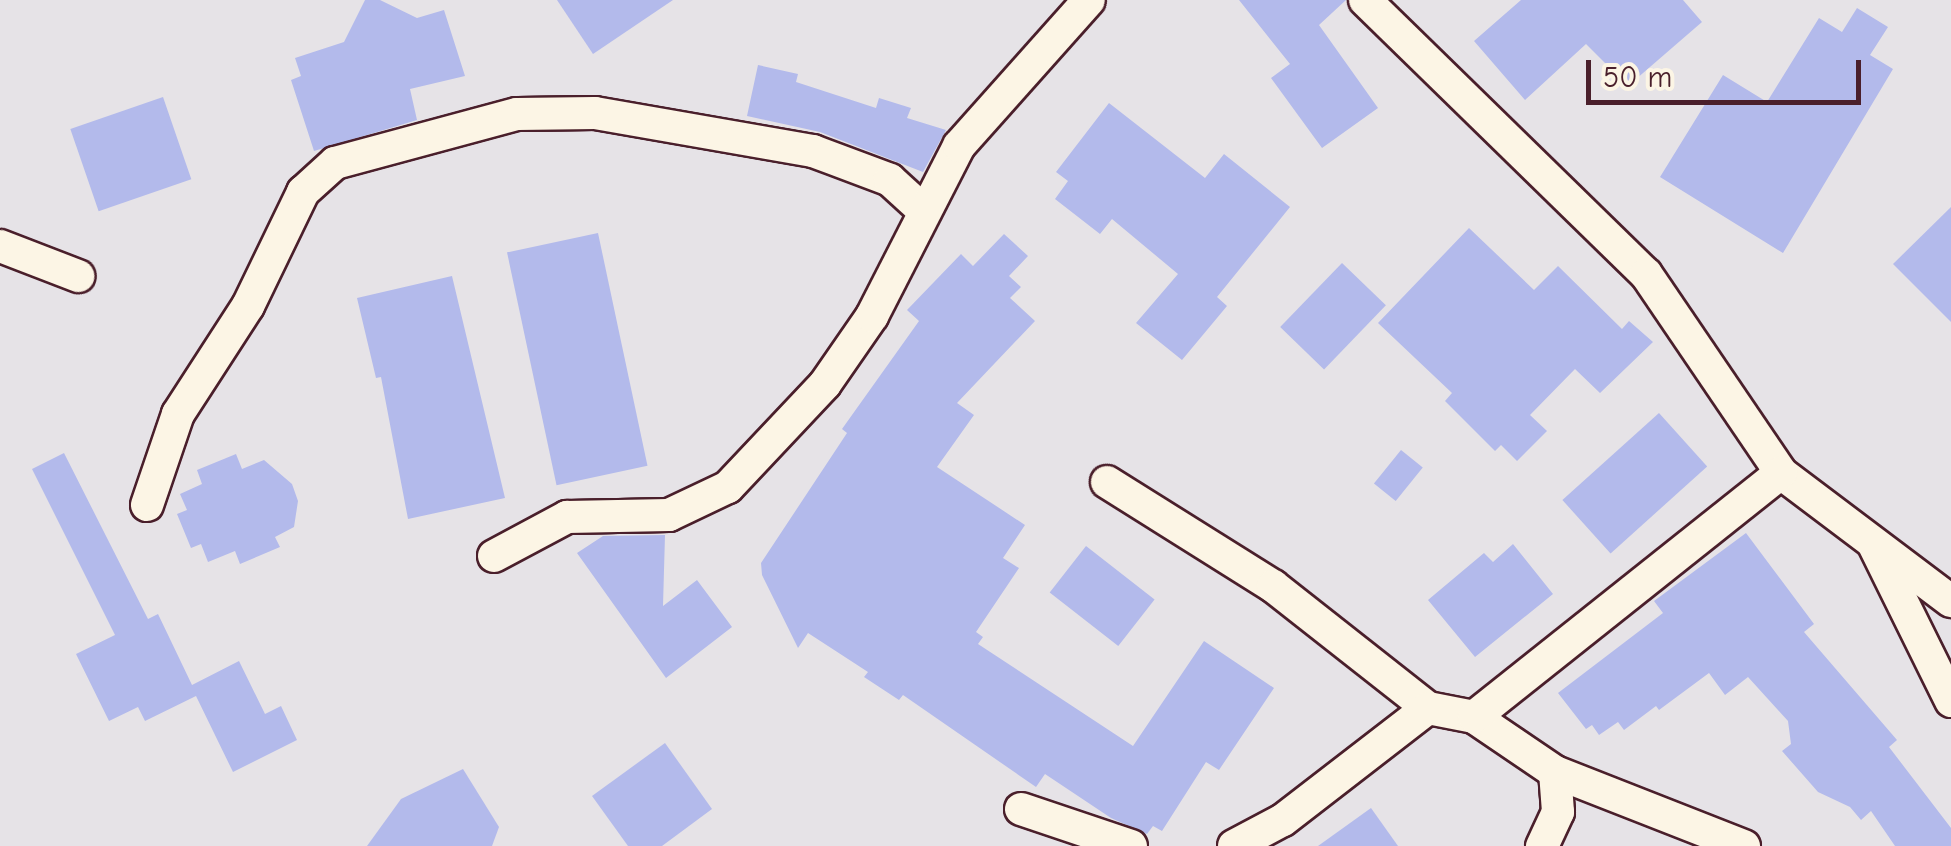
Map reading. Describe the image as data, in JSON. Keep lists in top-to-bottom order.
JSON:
{
  "scale_bar": "50 m"
}
